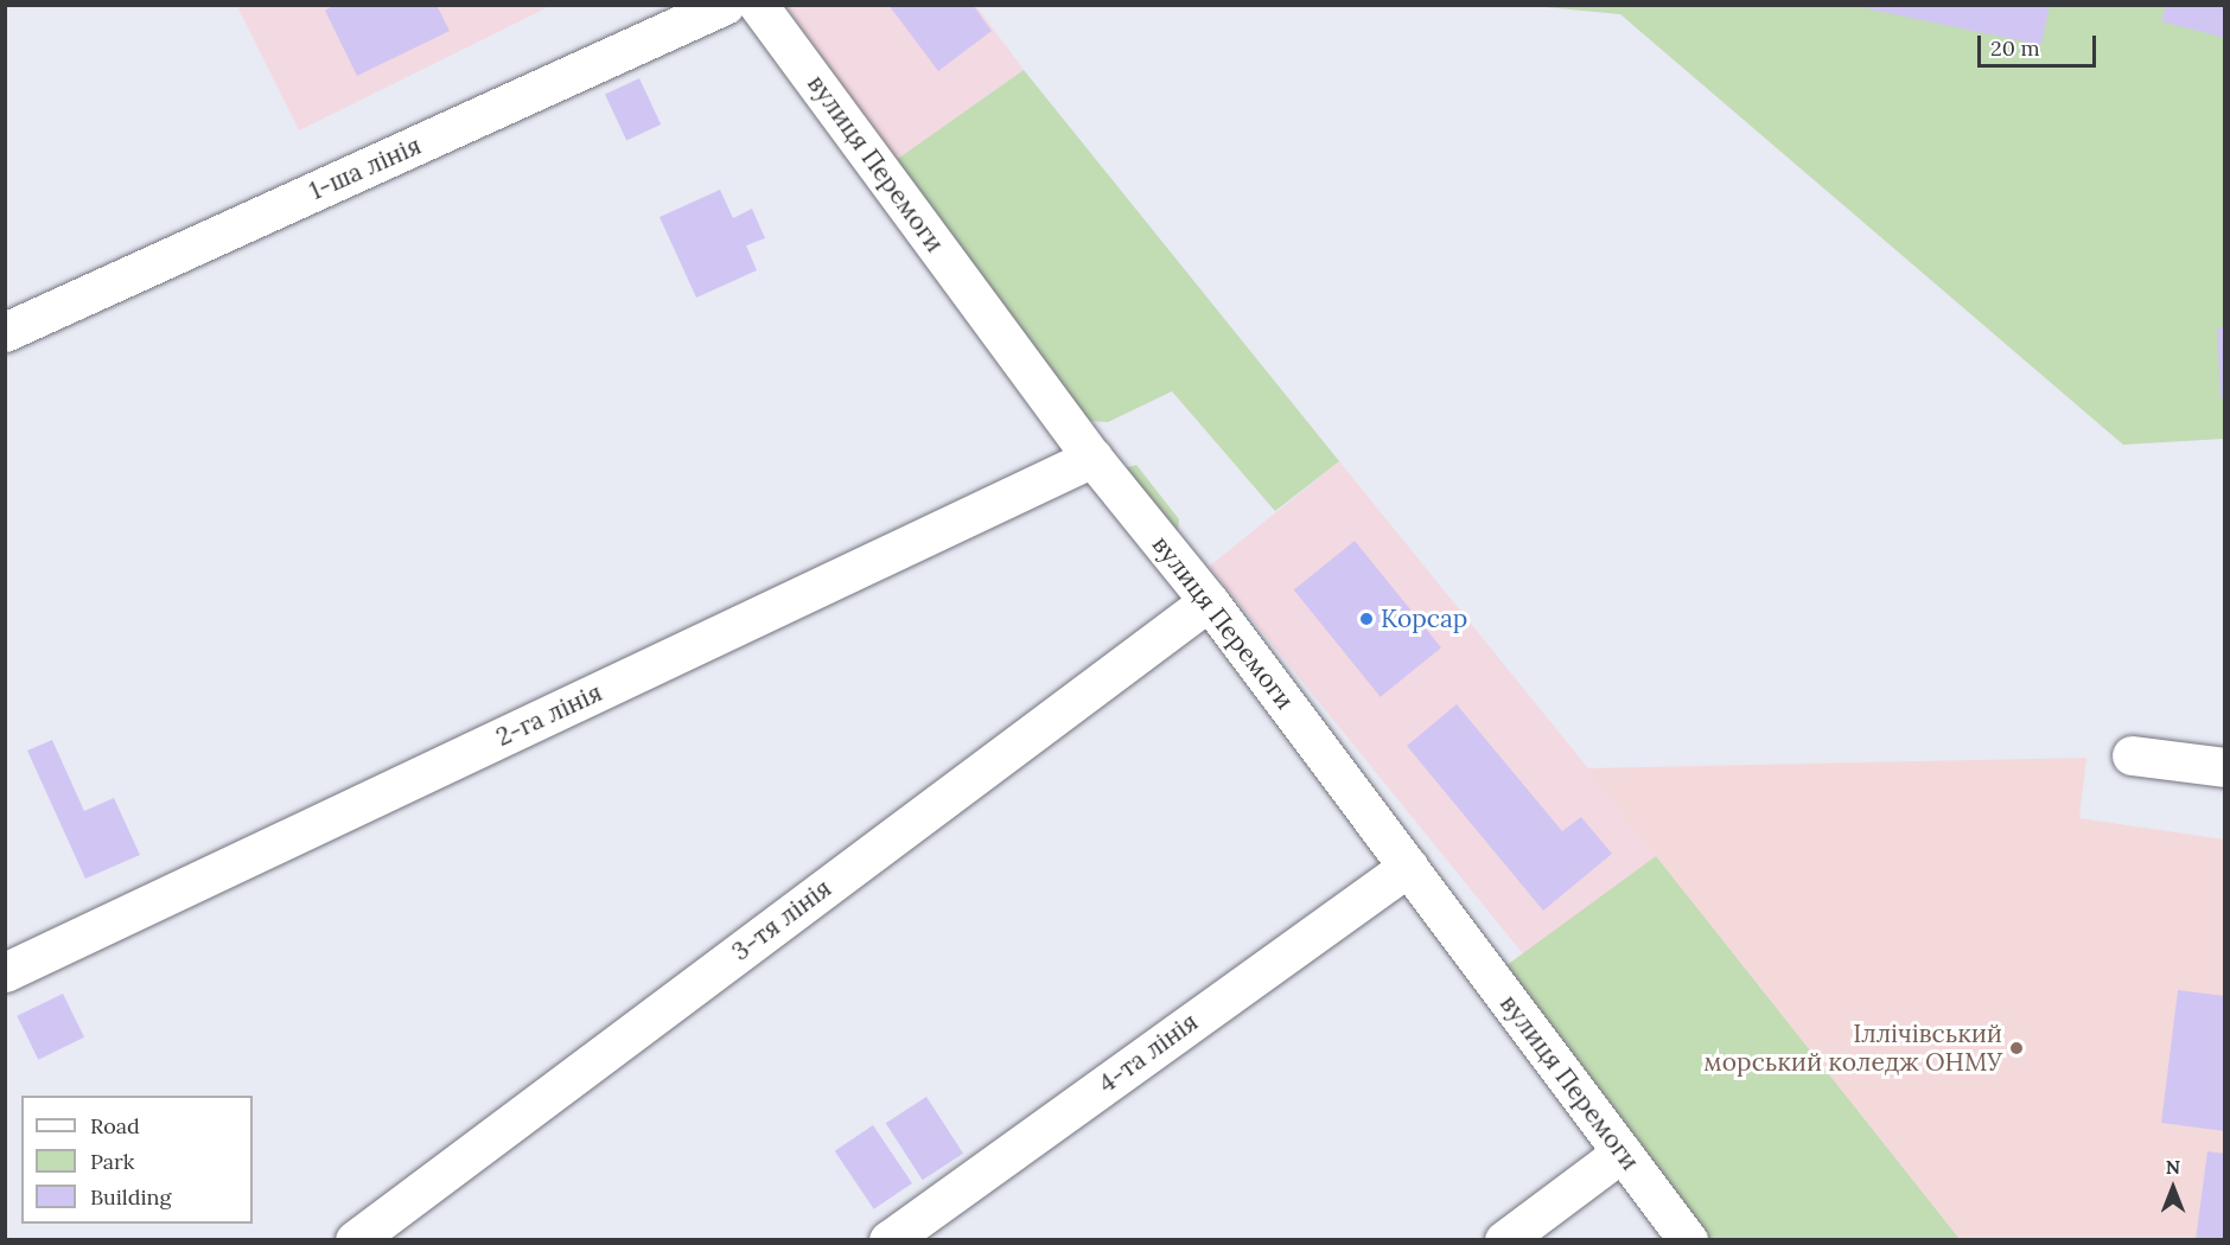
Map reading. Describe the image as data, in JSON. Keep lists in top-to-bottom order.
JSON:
{
  "streets": {
    "street": [
      "вулиця Перемоги",
      "1-ша лінія",
      "2-га лінія",
      "3-тя лінія",
      "4-та лінія"
    ]
  },
  "crossings": [
    ["вулиця Перемоги", "2-га лінія"],
    ["вулиця Перемоги", "3-тя лінія"],
    ["вулиця Перемоги", "4-та лінія"]
  ],
  "places": ["Корсар", "Іллічівський морський коледж ОНМУ"],
  "legend": ["Road", "Park", "Building"],
  "scale_bar": "20 m",
  "north": "top"
}
